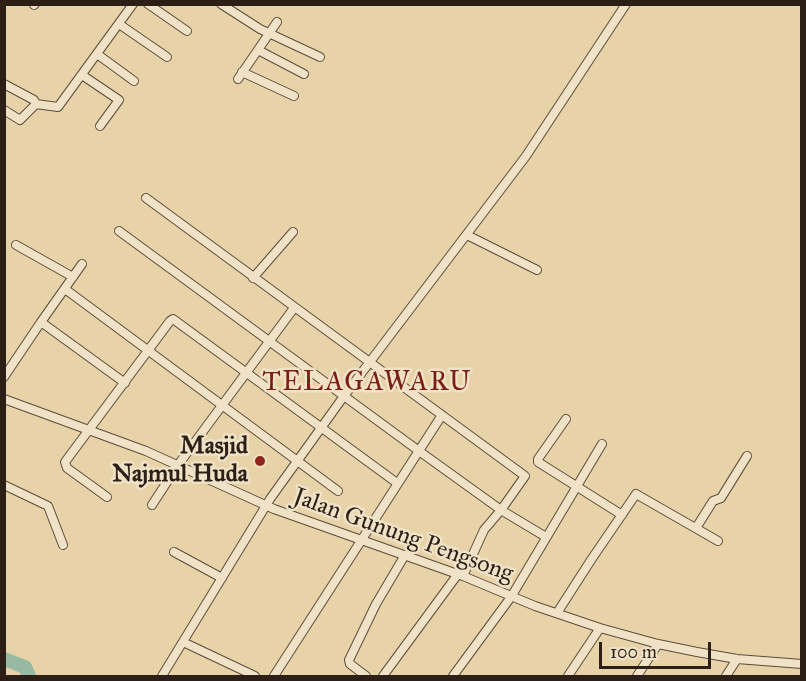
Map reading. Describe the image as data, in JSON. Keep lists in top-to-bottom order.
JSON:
{
  "streets": {
    "street": ["Jalan Gunung Pengsong"]
  },
  "districts": ["TELAGAWARU"],
  "places": ["Masjid Najmul Huda"],
  "scale_bar": "100 m"
}
